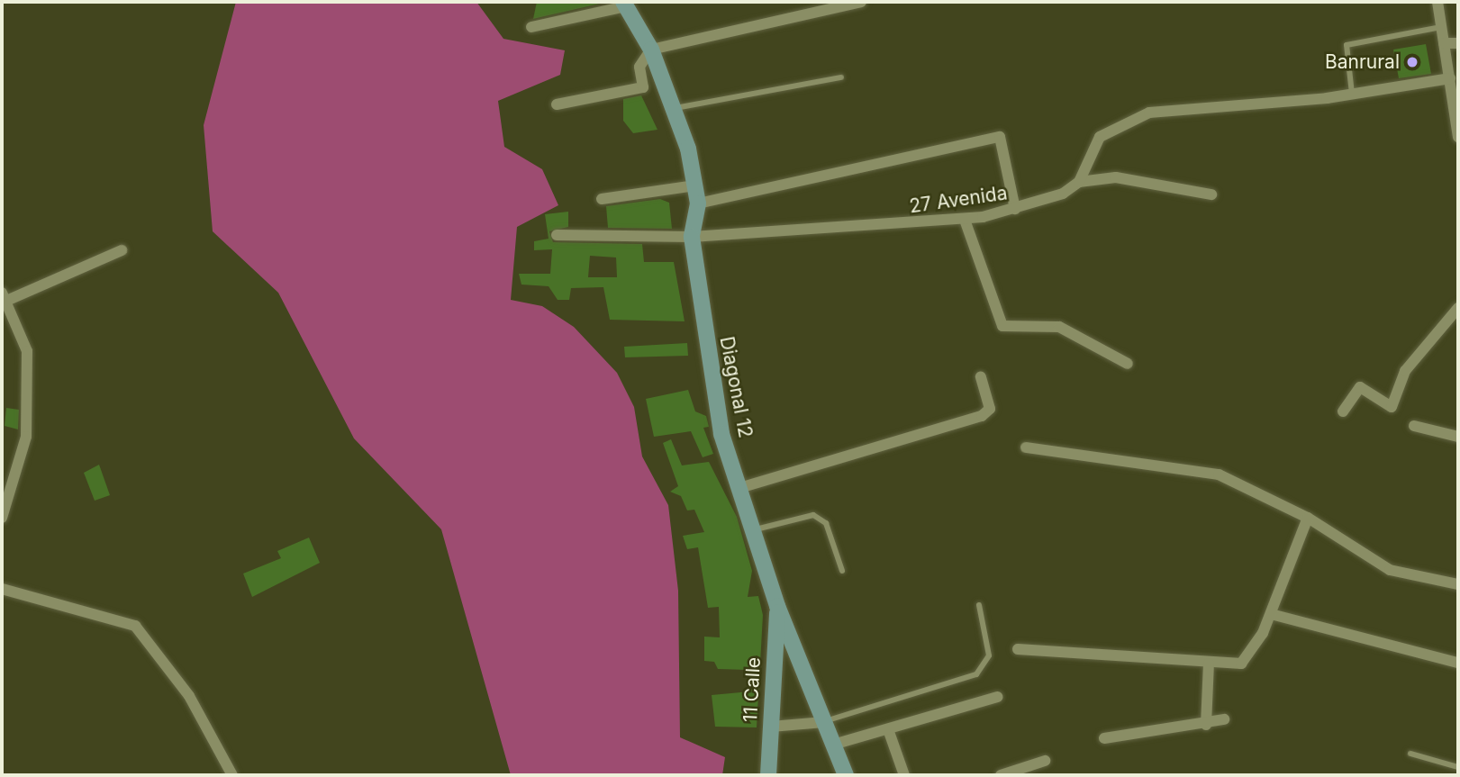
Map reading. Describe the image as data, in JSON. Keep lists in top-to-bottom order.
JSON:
{
  "streets": {
    "main road": ["Diagonal 12", "11 Calle"],
    "street": ["27 Avenida"]
  },
  "crossings": [
    ["27 Avenida", "Diagonal 12"],
    ["Diagonal 12", "11 Calle"]
  ],
  "places": ["Banrural"]
}
